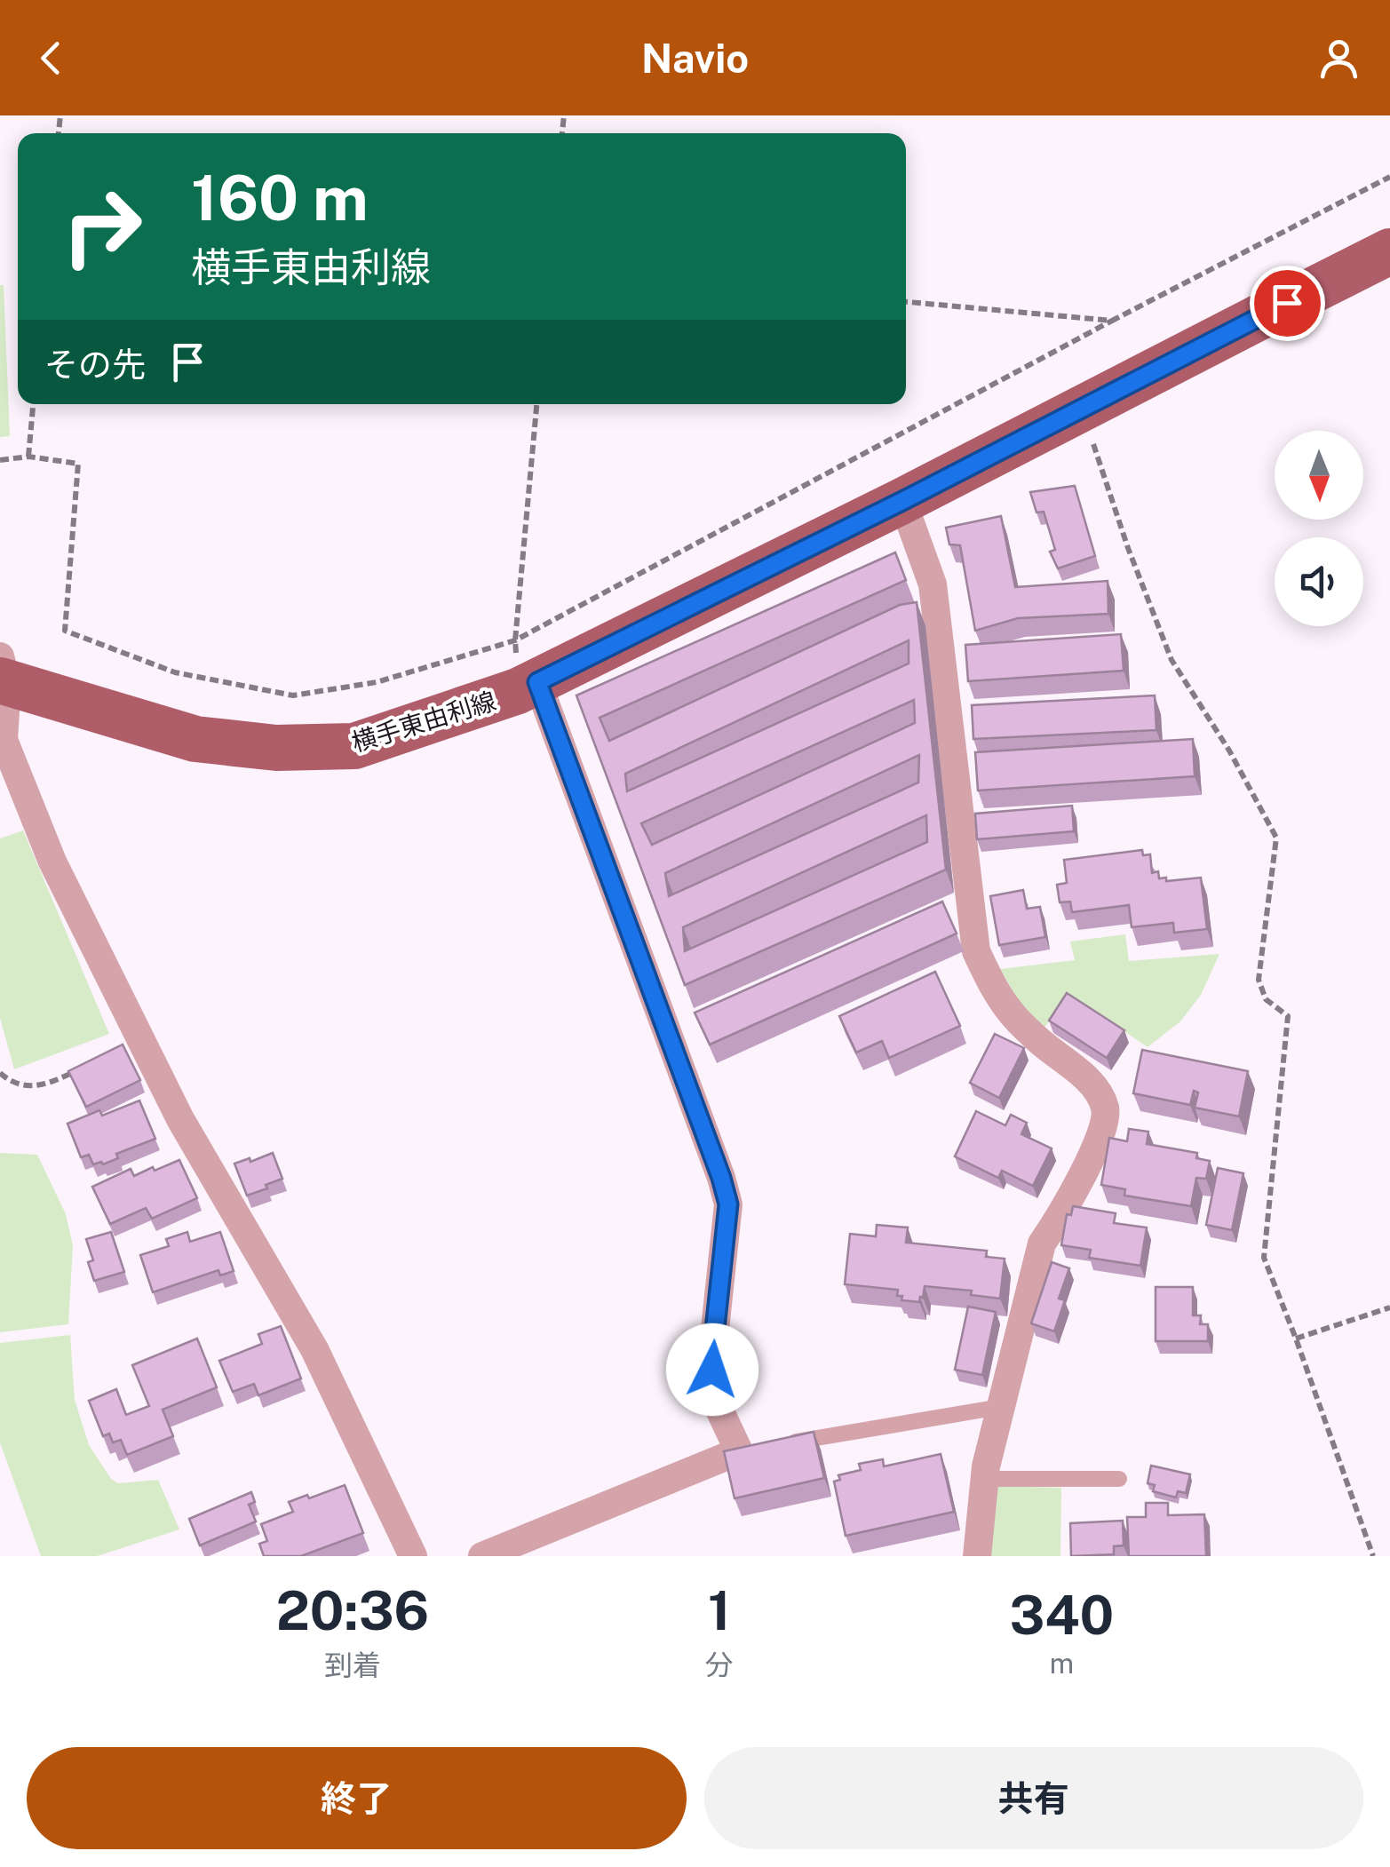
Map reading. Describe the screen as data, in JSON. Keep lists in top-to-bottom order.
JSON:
{
  "streets": {
    "main road": ["横手東由利線"]
  },
  "north": "bottom",
  "page": {
    "header": "Navio",
    "turn": ["160 m", "横手東由利線"],
    "then": "その先",
    "eta": [
      "20:36",
      "到着",
      "1",
      "分",
      "340",
      "m"
    ],
    "buttons": ["終了", "共有"]
  }
}
